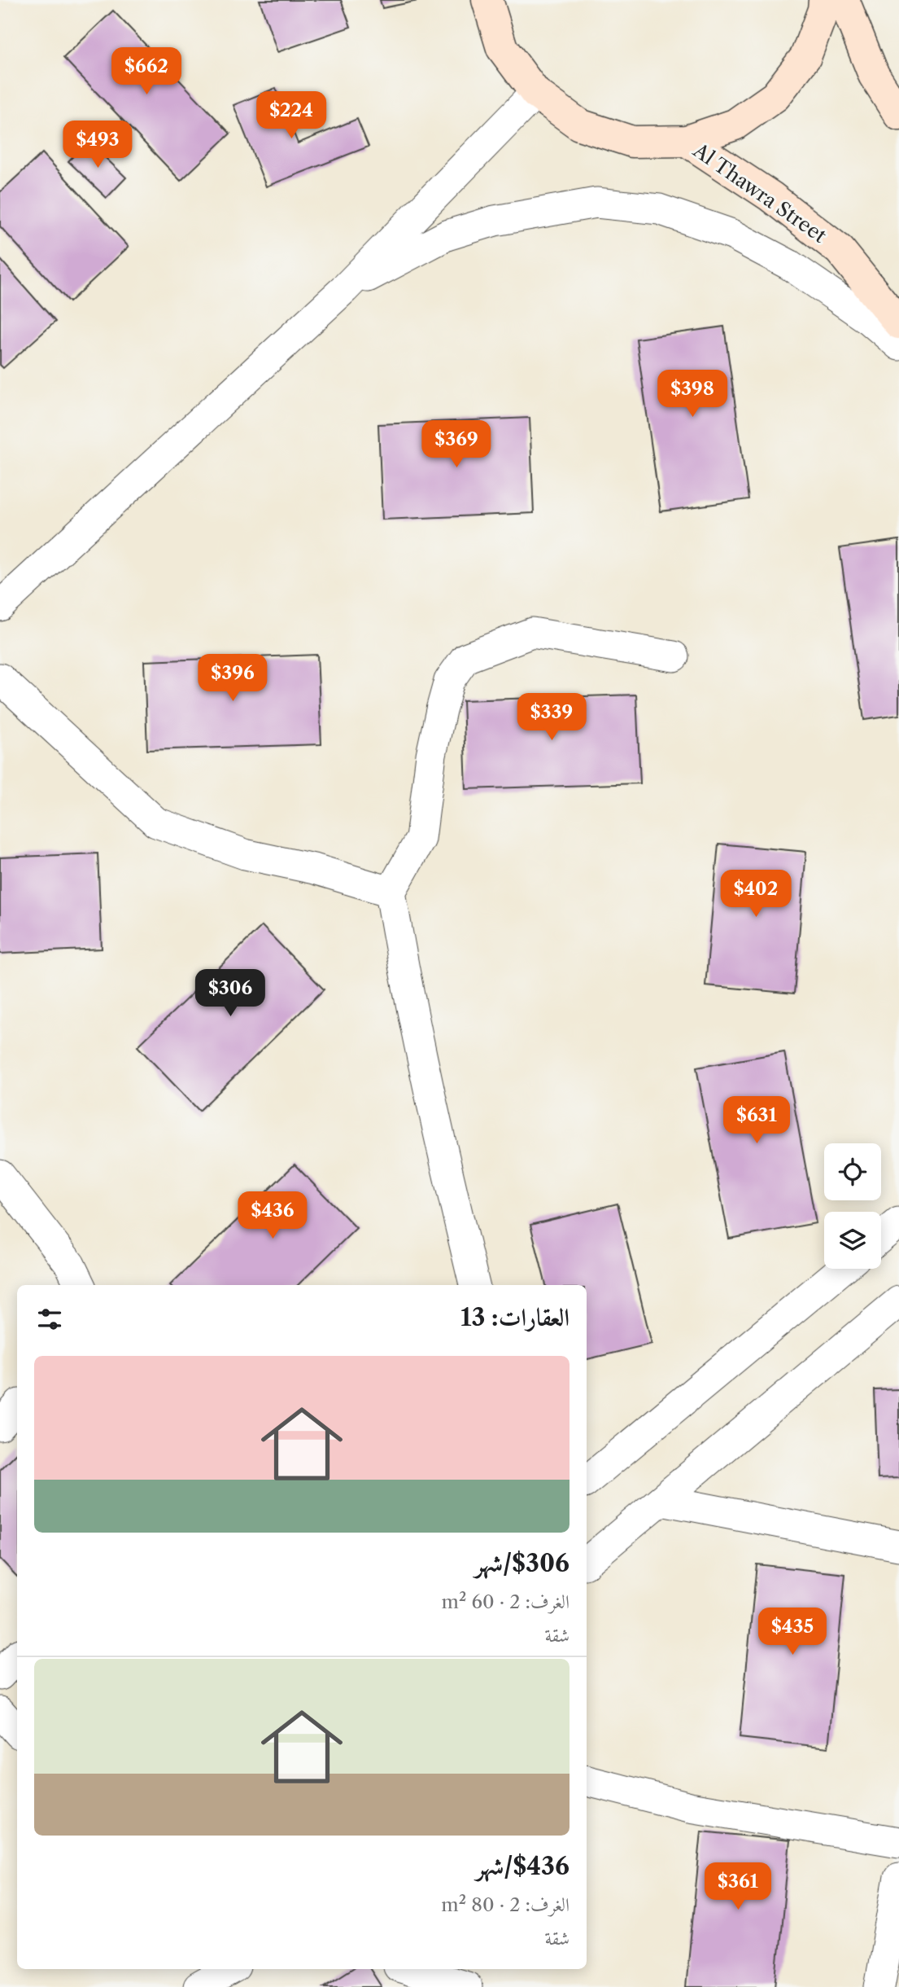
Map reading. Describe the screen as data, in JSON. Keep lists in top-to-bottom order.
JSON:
{
  "streets": {
    "main road": ["Al Thawra Street"]
  },
  "page": {
    "price": [
      "$662",
      "$224",
      "$493",
      "$398",
      "$369",
      "$396",
      "$339",
      "$402",
      "$306",
      "$631",
      "$436",
      "$435",
      "$361"
    ],
    "heading": "العقارات: 13",
    "list": [
      {
        "name": "$306/شهر",
        "note": "الغرف: 2 · 60 m² · شقة"
      },
      {
        "name": "$436/شهر",
        "note": "الغرف: 2 · 80 m² · شقة"
      }
    ]
  }
}
